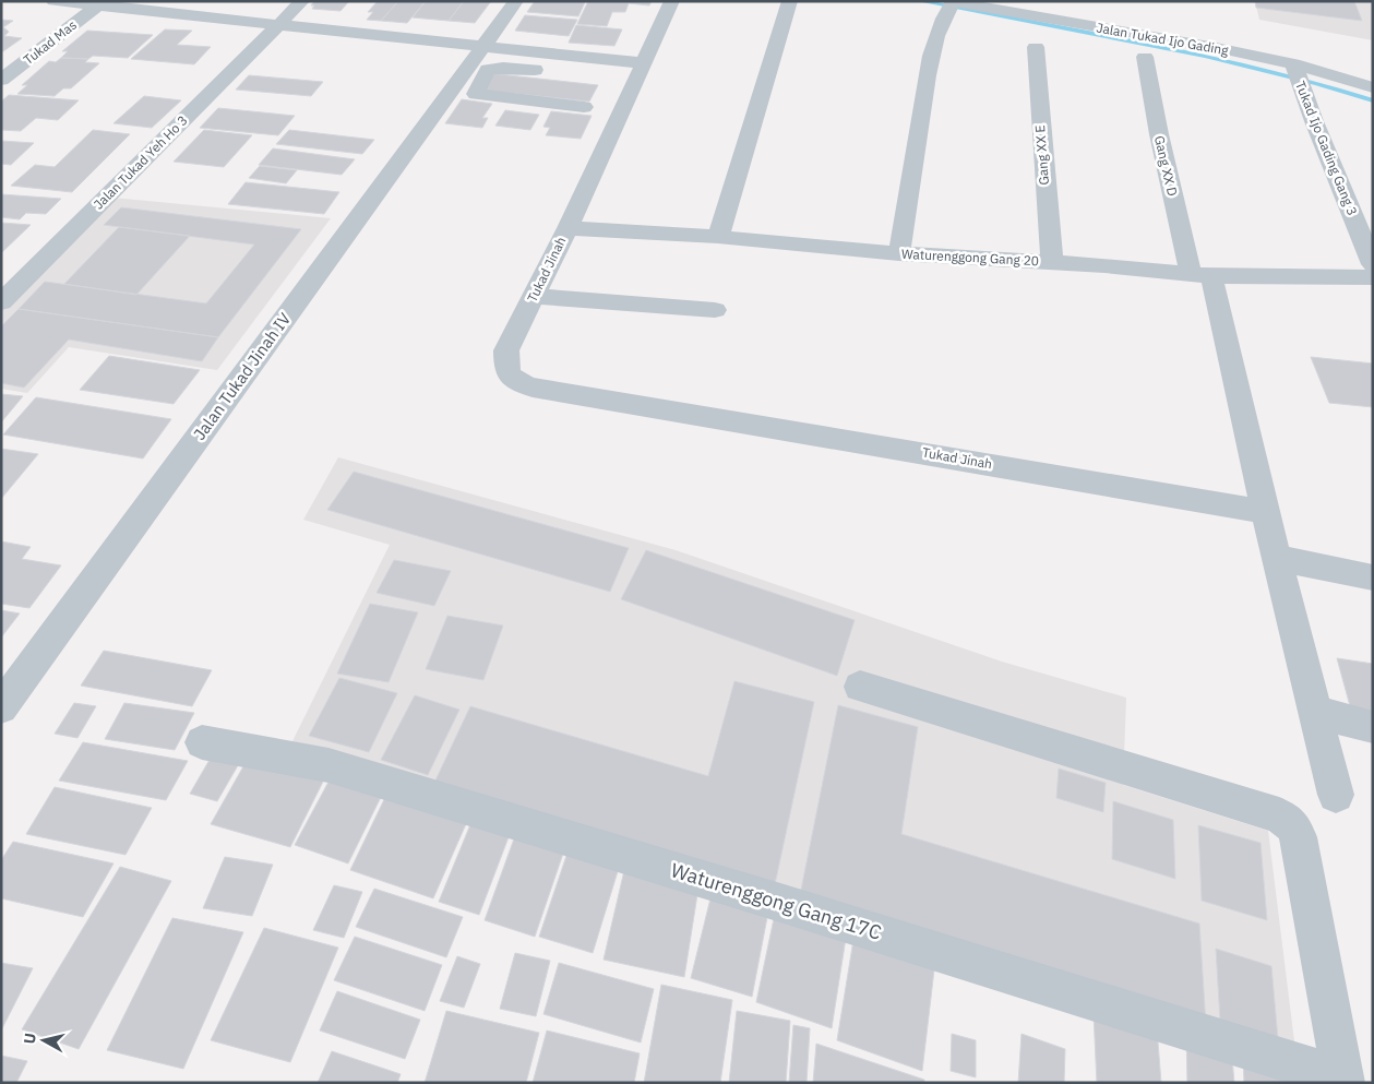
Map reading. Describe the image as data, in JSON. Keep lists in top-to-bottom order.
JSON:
{
  "streets": {
    "street": [
      "Jalan Tukad Ijo Gading",
      "Tukad Mas",
      "Tukad Ijo Gading Gang 3",
      "Gang XX E",
      "Jalan Tukad Yeh Ho 3",
      "Gang XX D",
      "Waturenggong Gang 20",
      "Tukad Jinah",
      "Jalan Tukad Jinah IV",
      "Waturenggong Gang 17C"
    ]
  },
  "crossings": [
    ["Jalan Tukad Ijo Gading", "Tukad Ijo Gading Gang 3"],
    ["Gang XX E", "Waturenggong Gang 20"],
    ["Gang XX D", "Waturenggong Gang 20"],
    ["Gang XX D", "Tukad Jinah"],
    ["Waturenggong Gang 20", "Tukad Jinah"]
  ],
  "north": "left"
}
